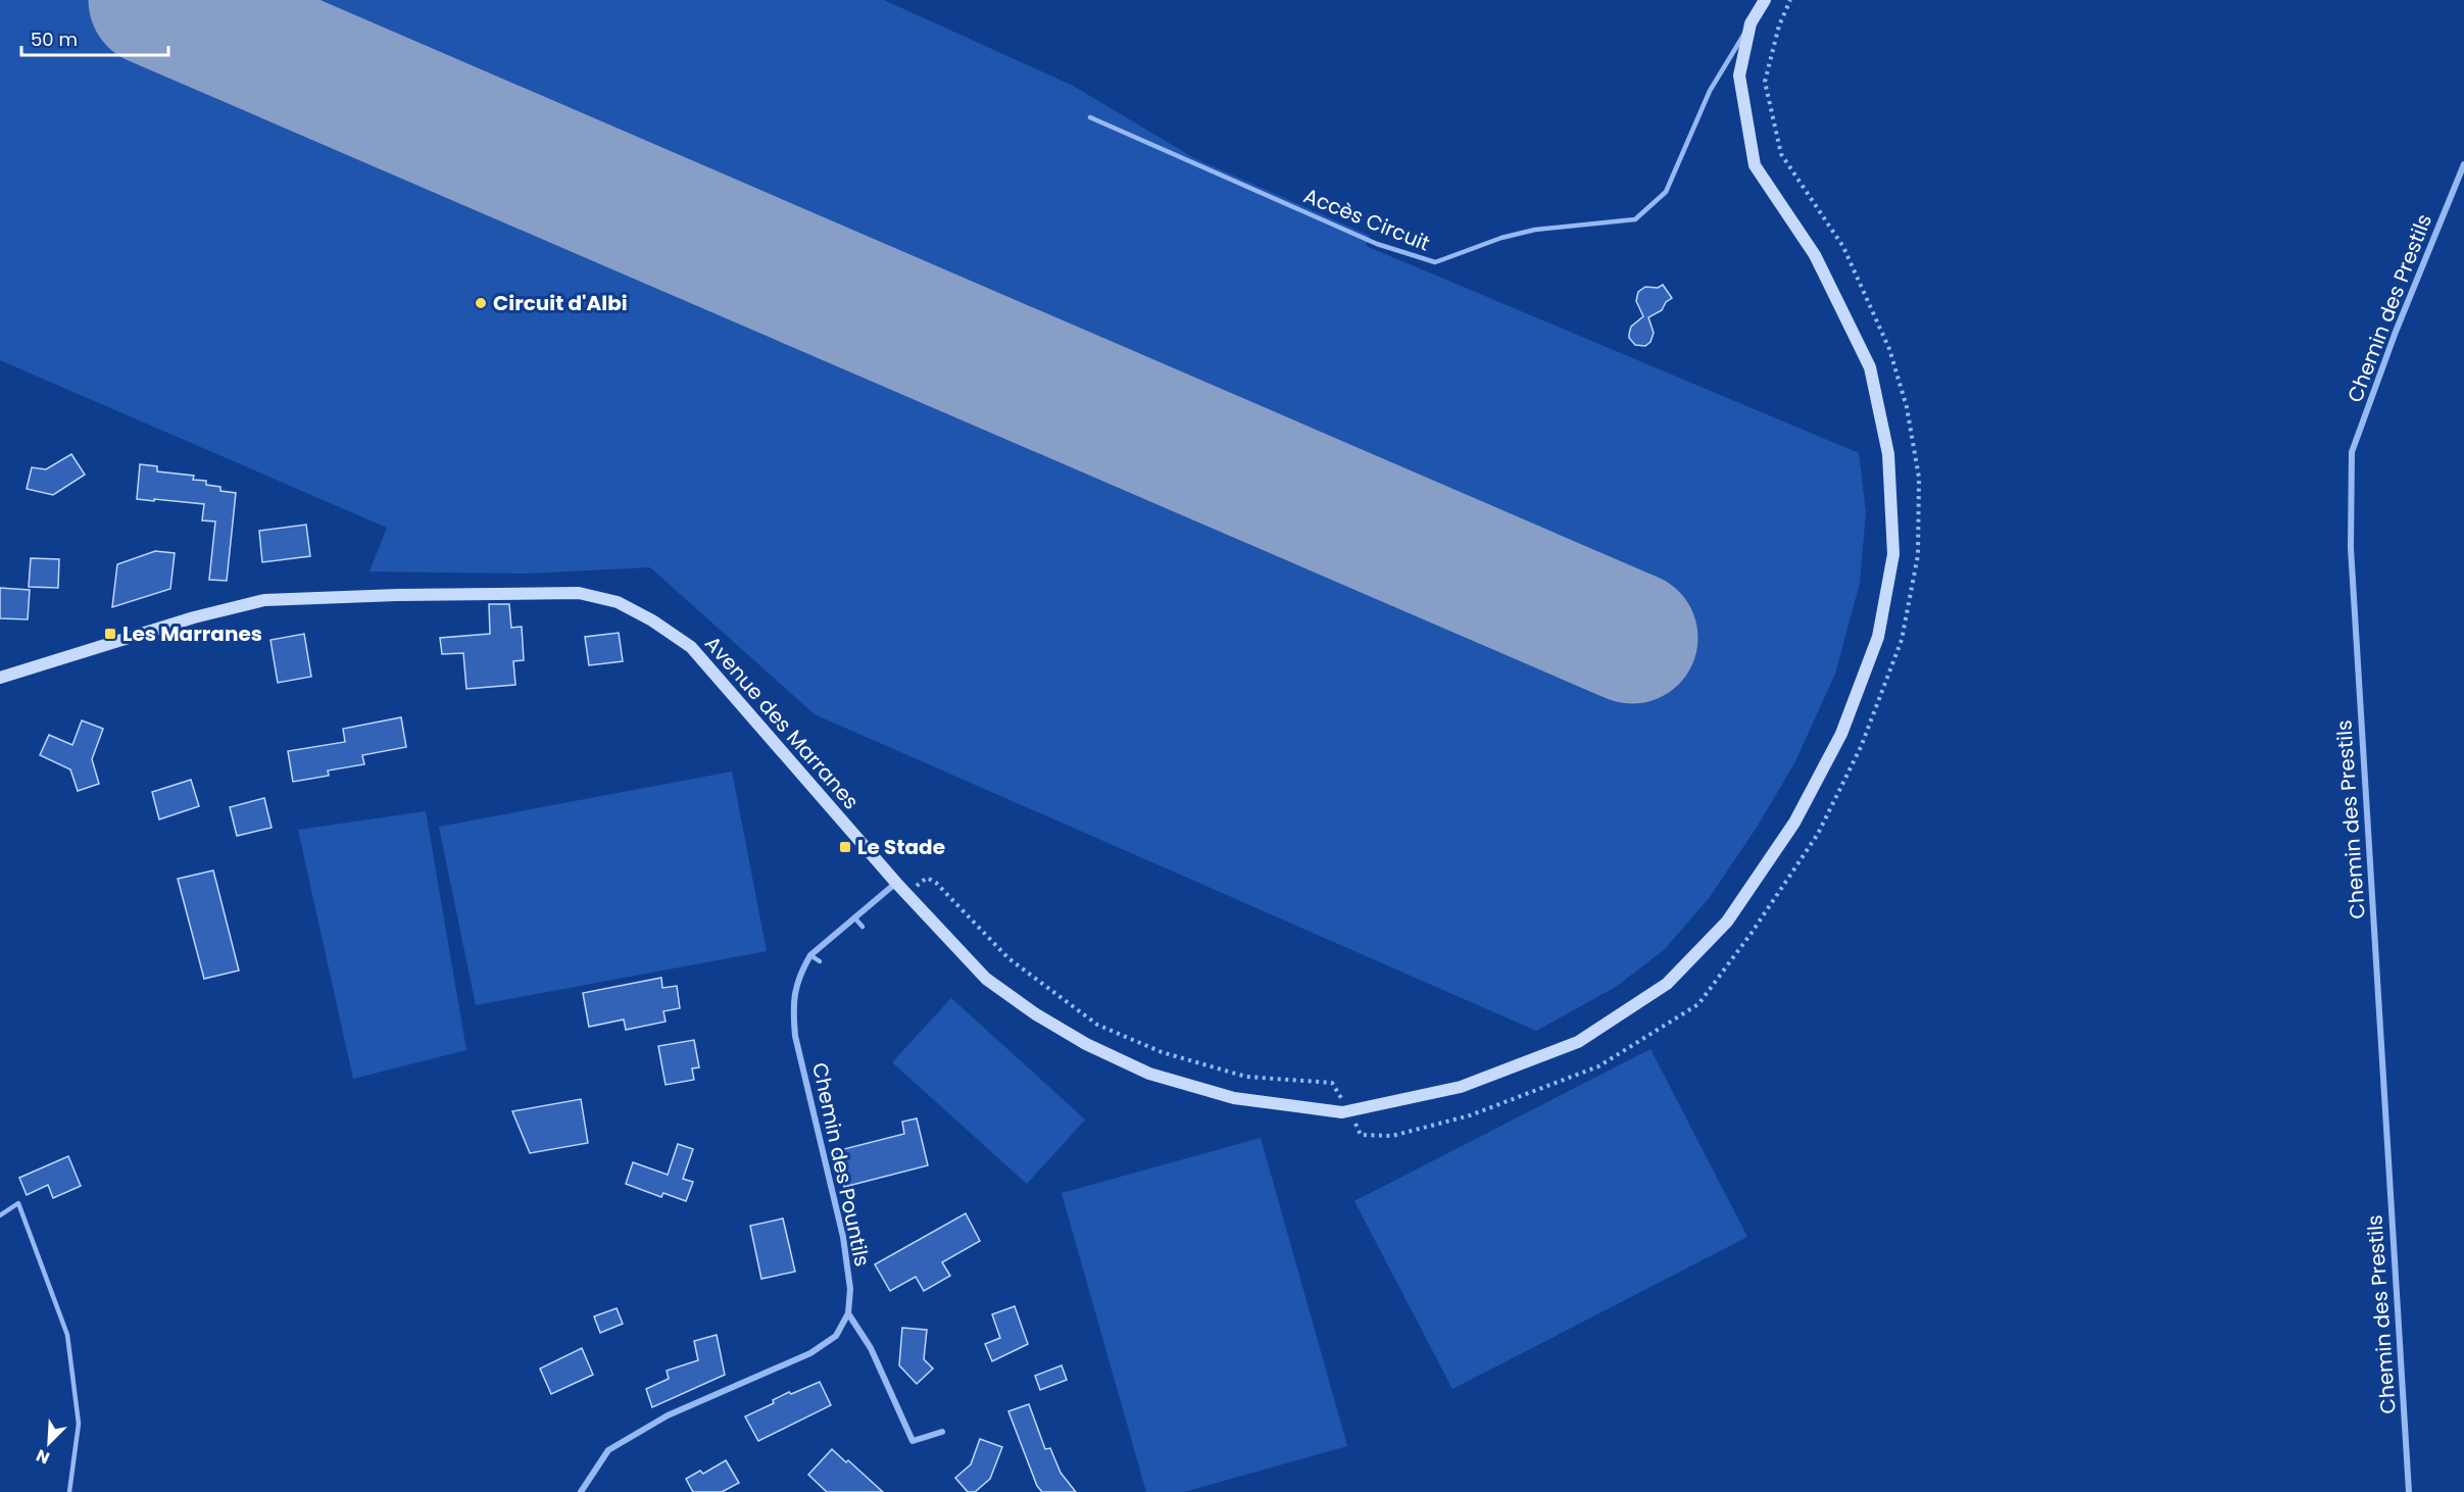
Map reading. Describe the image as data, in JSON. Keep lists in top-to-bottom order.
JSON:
{
  "streets": {
    "street": ["Chemin des Prestils", "Avenue des Marranes", "Chemin des Pountils"],
    "lane": ["Accès Circuit"]
  },
  "crossings": [
    ["Accès Circuit", "Avenue des Marranes"],
    ["Avenue des Marranes", "Chemin des Pountils"]
  ],
  "places": {
    "other": ["Circuit d'Albi"],
    "transit": ["Les Marranes", "Le Stade"]
  },
  "scale_bar": "50 m",
  "north": "bottom left"
}
